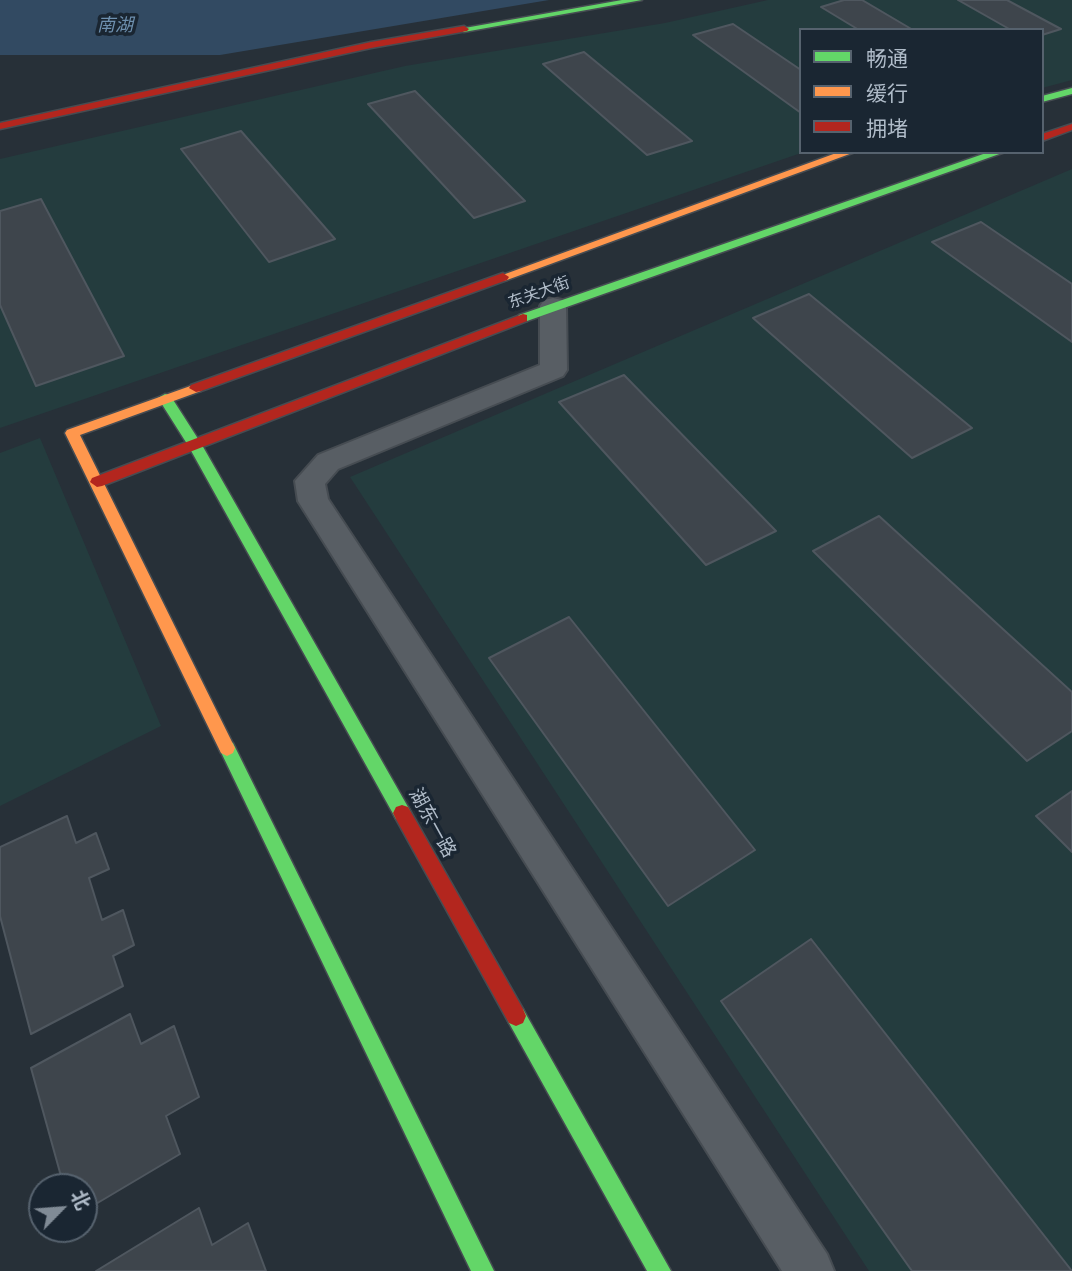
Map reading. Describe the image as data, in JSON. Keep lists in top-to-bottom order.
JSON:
{
  "streets": {
    "main road": ["东关大街", "湖东一路"]
  },
  "crossings": [
    ["东关大街", "湖东一路"]
  ],
  "water": ["南湖"],
  "legend": ["畅通", "缓行", "拥堵"],
  "north": "top right"
}
